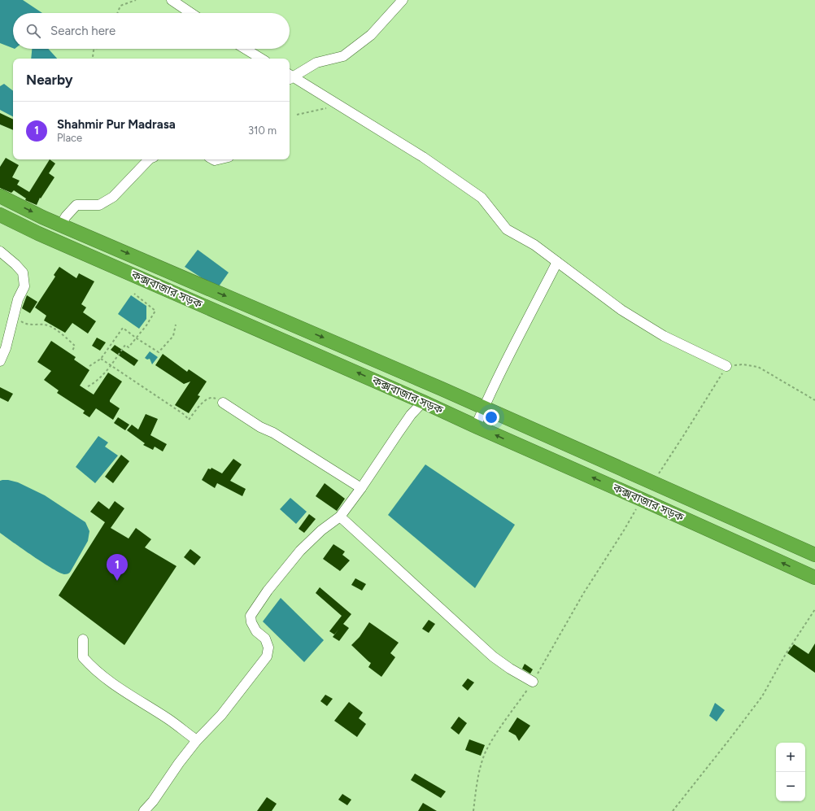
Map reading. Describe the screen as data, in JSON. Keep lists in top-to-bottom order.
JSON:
{
  "streets": {
    "highway": ["কক্সবাজার সড়ক"]
  },
  "page": {
    "search": "Search here",
    "heading": "Nearby",
    "list": [
      {
        "mark": "1",
        "name": "Shahmir Pur Madrasa",
        "note": "Place",
        "value": "310 m"
      }
    ],
    "pins": "1",
    "map_buttons": ["+", "−"]
  }
}
